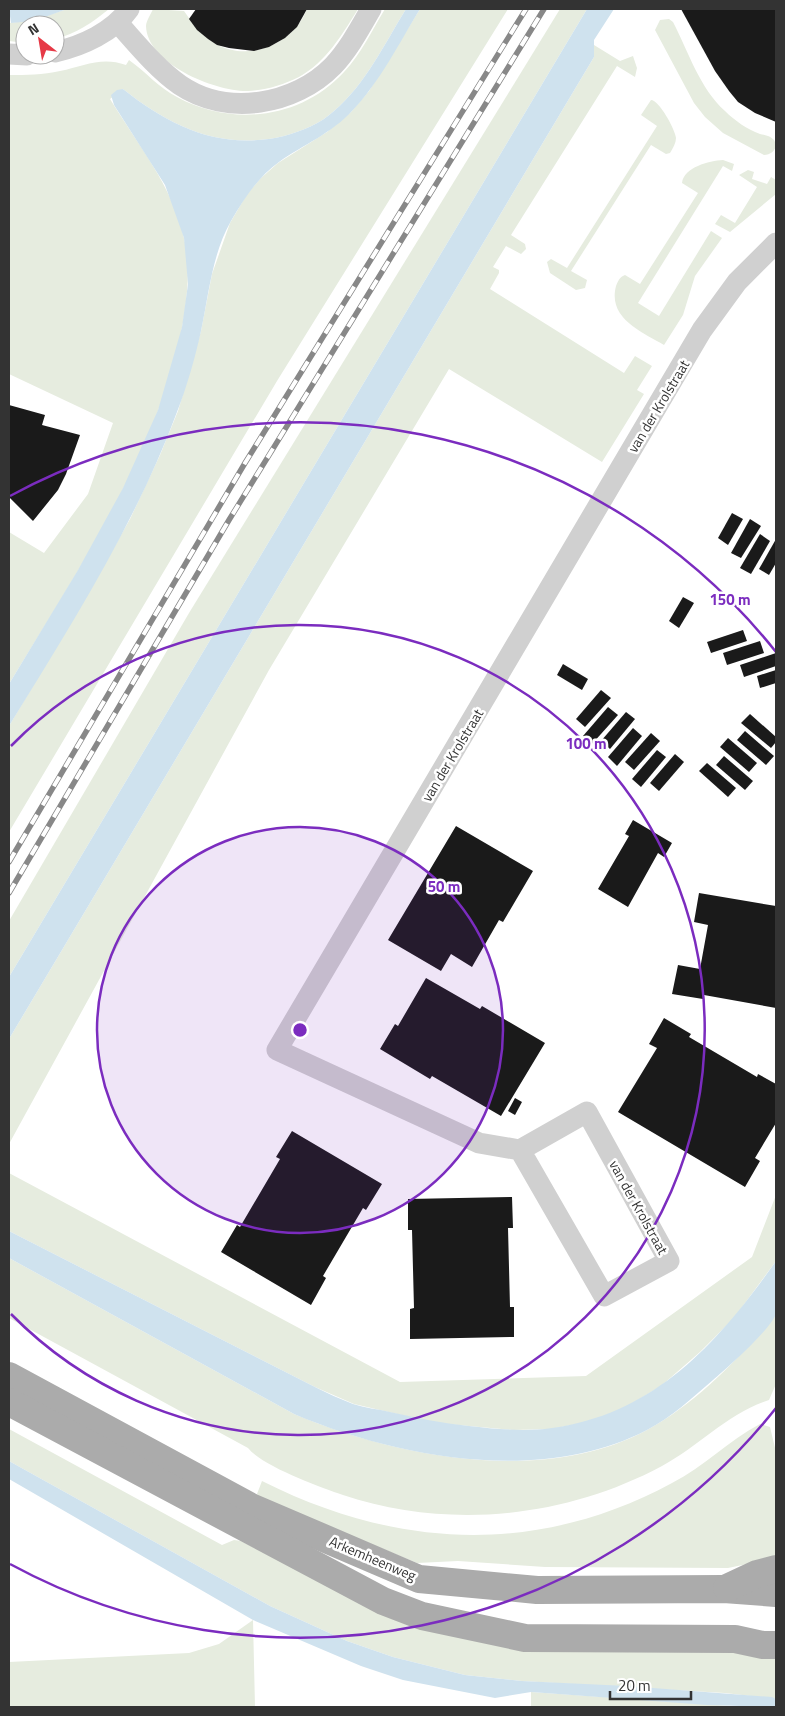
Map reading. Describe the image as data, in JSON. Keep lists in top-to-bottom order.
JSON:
{
  "streets": {
    "main road": ["Arkemheenweg"],
    "street": ["van der Krolstraat"]
  },
  "scale_bar": "20 m",
  "north": "top left",
  "rings": ["150 m", "100 m", "50 m"]
}
